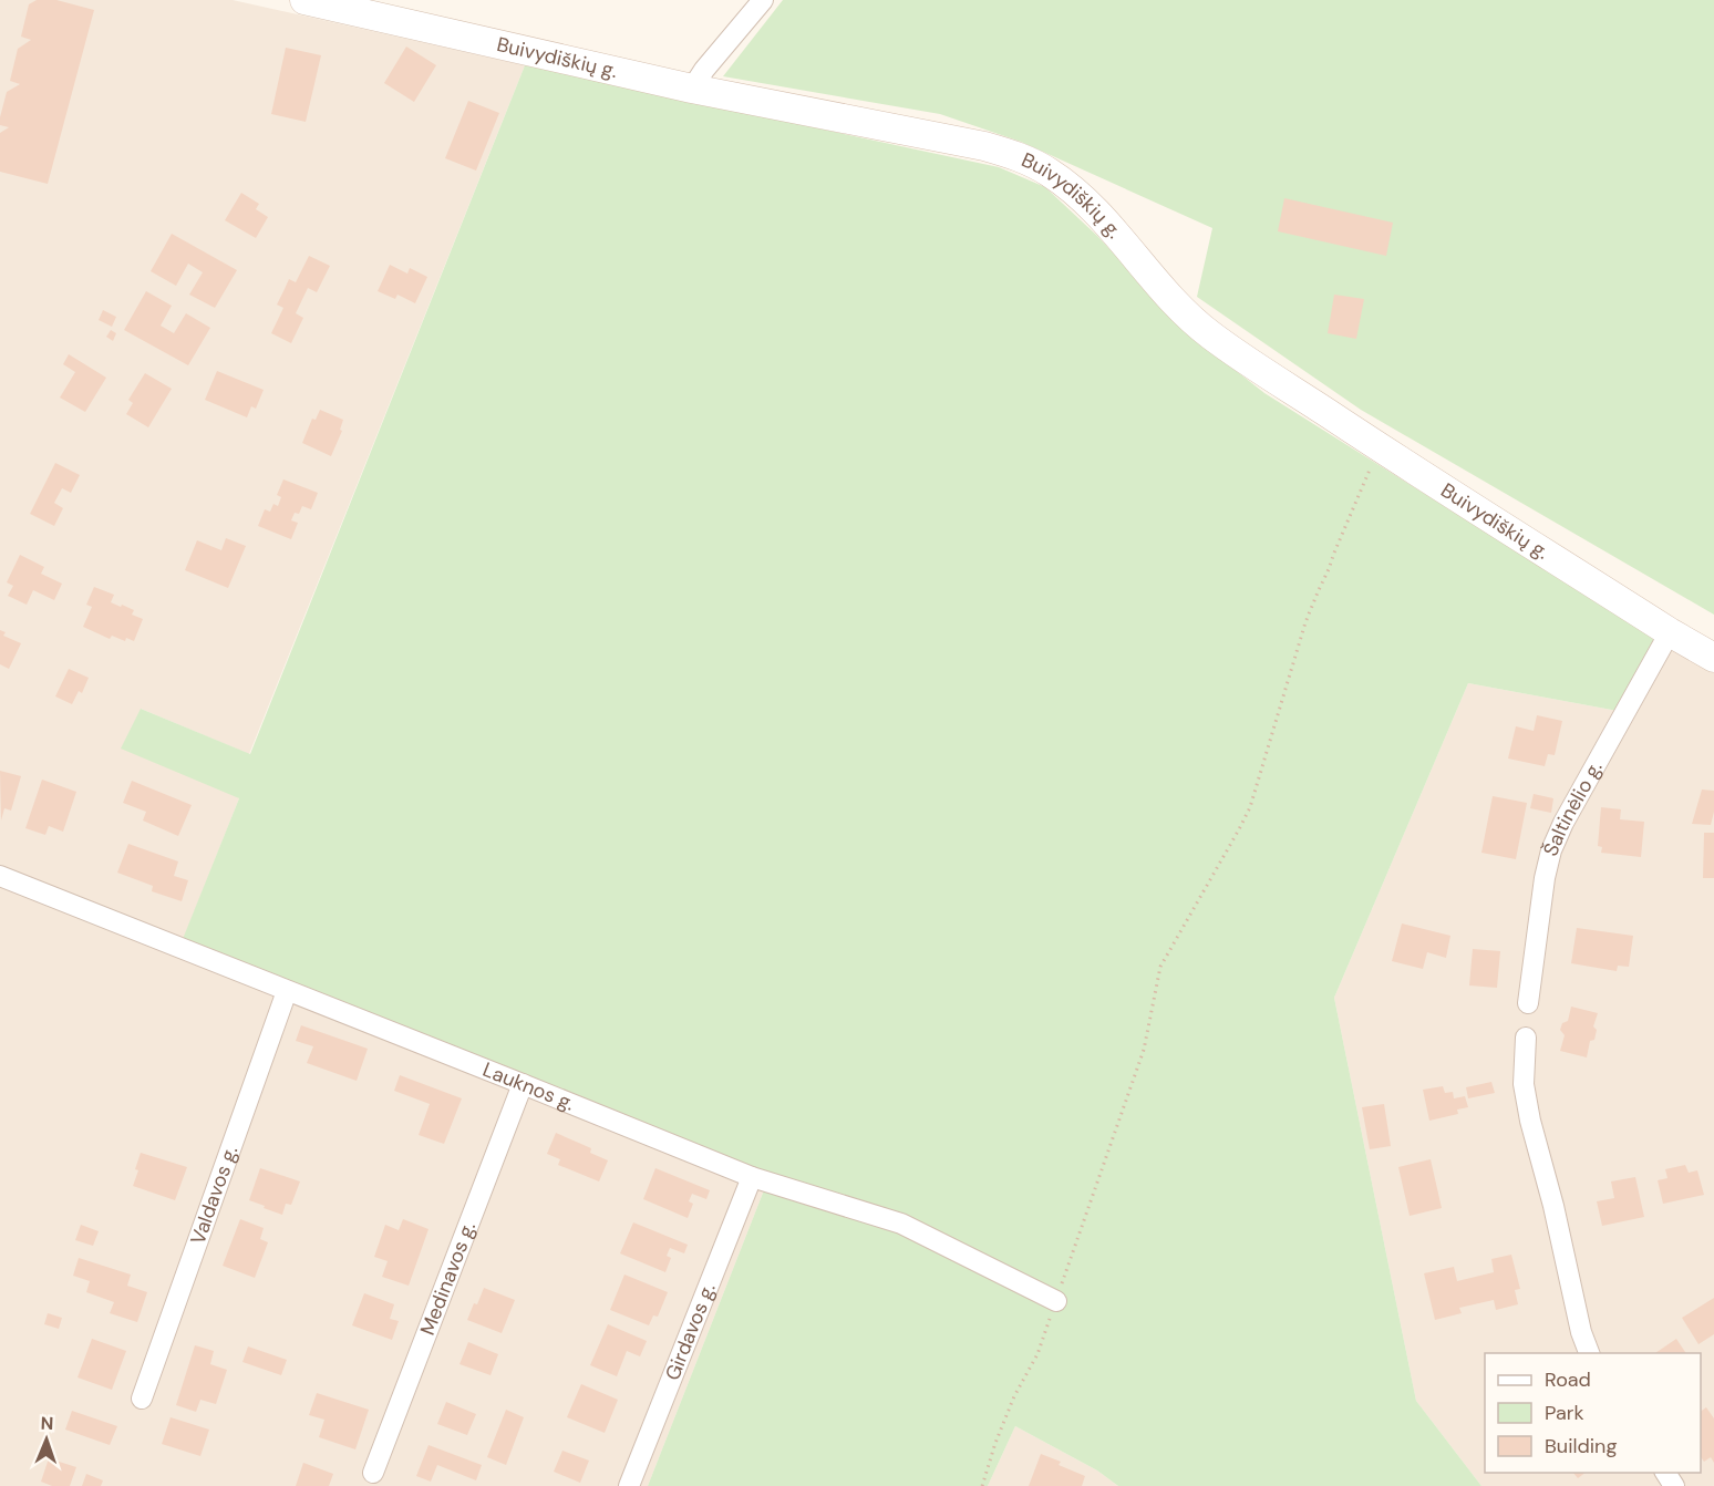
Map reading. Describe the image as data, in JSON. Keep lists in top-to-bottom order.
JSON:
{
  "streets": {
    "street": [
      "Buivydiškių g.",
      "Šaltinėlio g.",
      "Lauknos g.",
      "Valdavos g.",
      "Medinavos g.",
      "Girdavos g."
    ]
  },
  "crossings": [
    ["Buivydiškių g.", "Šaltinėlio g."],
    ["Lauknos g.", "Valdavos g."],
    ["Lauknos g.", "Medinavos g."],
    ["Lauknos g.", "Girdavos g."]
  ],
  "legend": ["Road", "Park", "Building"],
  "north": "top"
}
